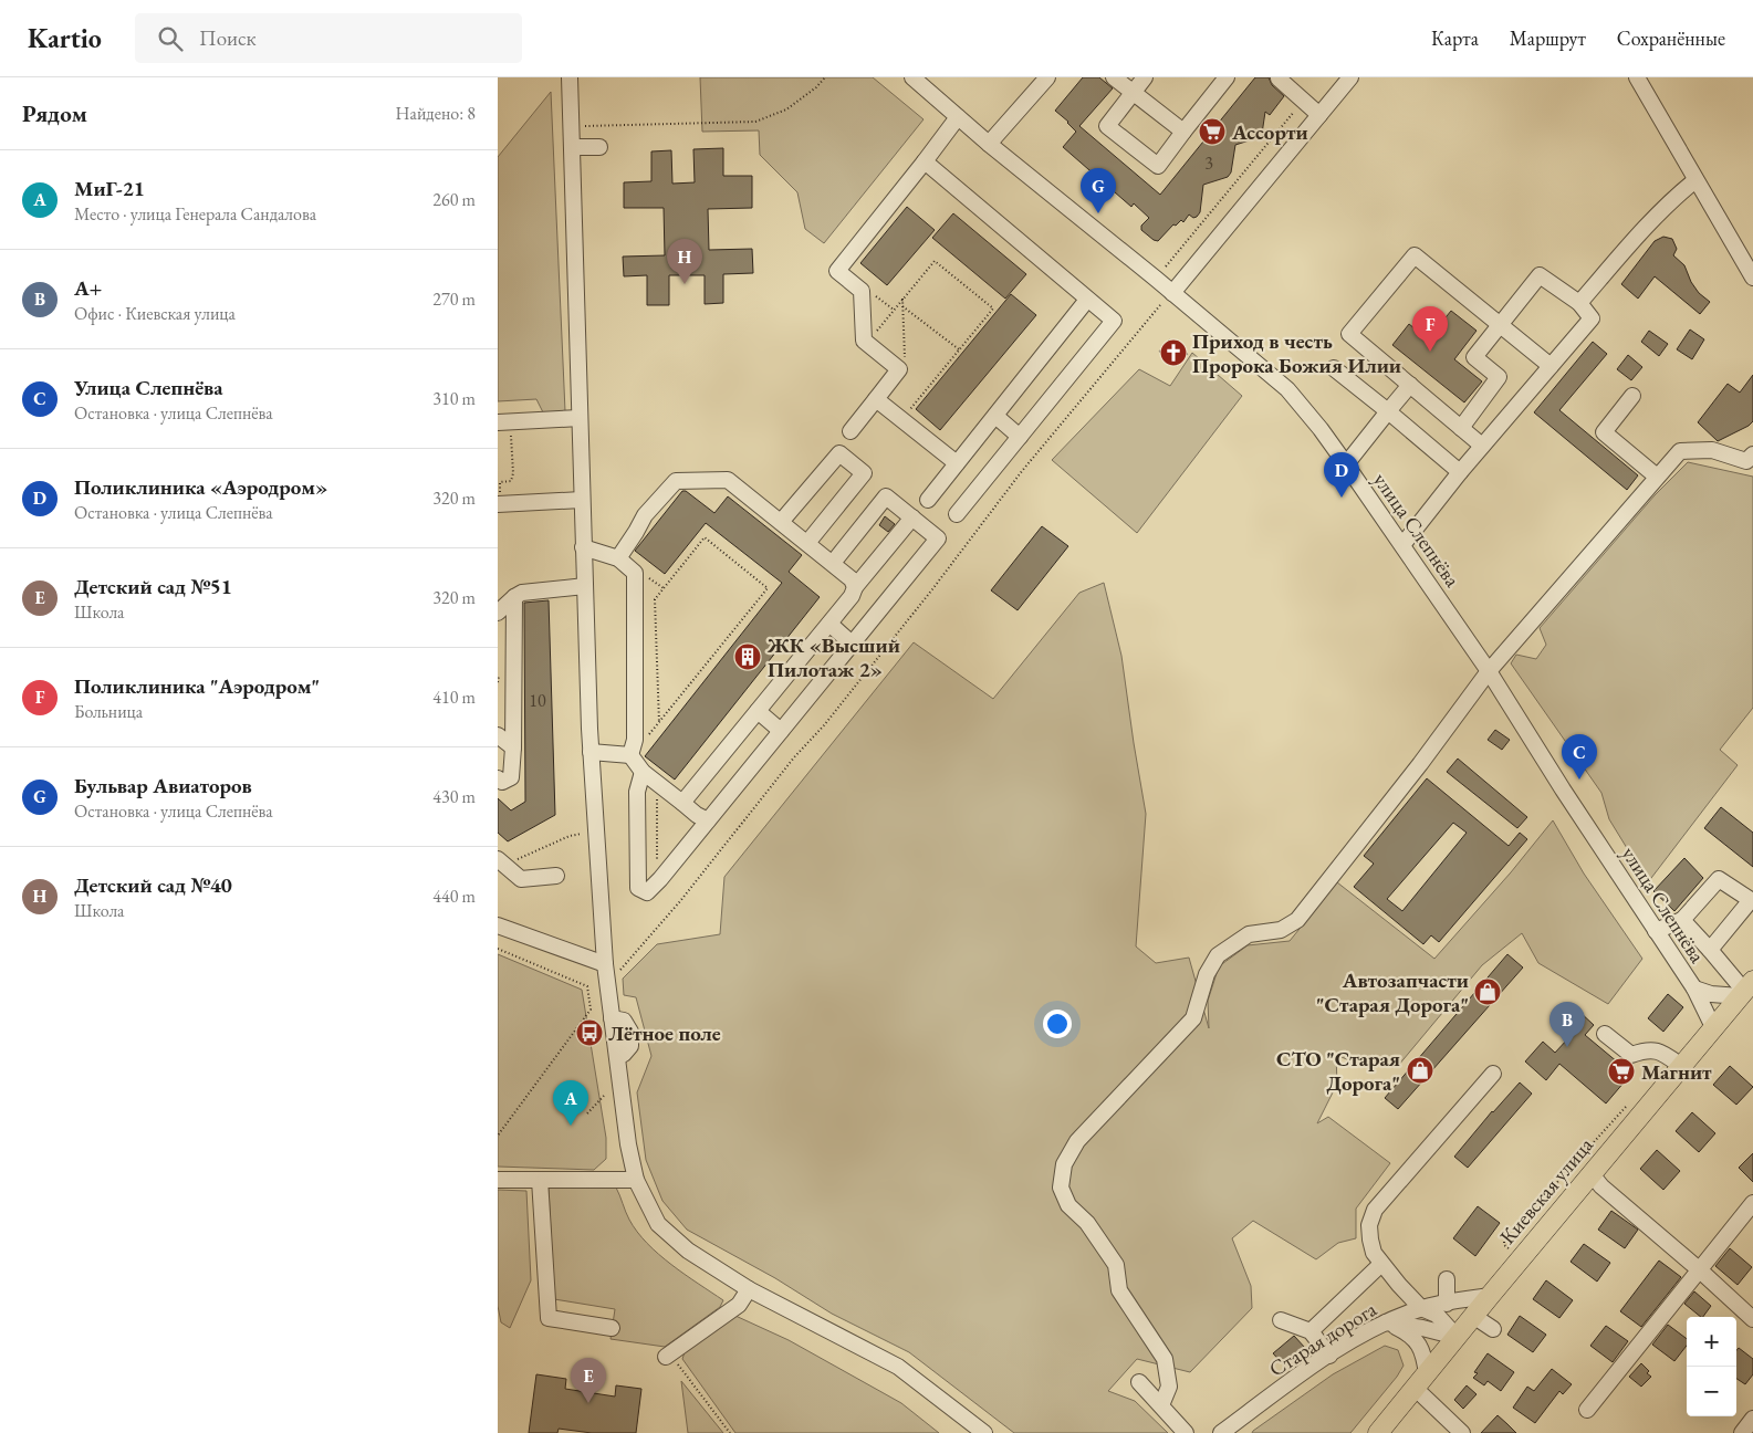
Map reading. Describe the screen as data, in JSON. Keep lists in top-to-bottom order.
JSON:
{
  "streets": {
    "main road": ["Киевская улица"],
    "street": ["улица Слепнёва", "Старая дорога"]
  },
  "crossings": [
    ["улица Слепнёва", "Киевская улица"],
    ["Киевская улица", "Старая дорога"]
  ],
  "places": {
    "supermarket": ["Ассорти", "Магнит"],
    "church": ["Приход в честь Пророка Божия Илии"],
    "building": ["ЖК «Высший Пилотаж 2»"],
    "shop": ["Автозапчасти \"Старая Дорога\"", "СТО \"Старая Дорога\""],
    "bus stop": ["Лётное поле"]
  },
  "house_numbers": ["3", "10"],
  "page": {
    "header": "Kartio",
    "search": "Поиск",
    "nav": ["Карта", "Маршрут", "Сохранённые"],
    "heading": ["Рядом", "Найдено: 8"],
    "list": [
      {
        "mark": "A",
        "name": "МиГ-21",
        "note": "Место · улица Генерала Сандалова",
        "value": "260 m"
      },
      {
        "mark": "B",
        "name": "А+",
        "note": "Офис · Киевская улица",
        "value": "270 m"
      },
      {
        "mark": "C",
        "name": "Улица Слепнёва",
        "note": "Остановка · улица Слепнёва",
        "value": "310 m"
      },
      {
        "mark": "D",
        "name": "Поликлиника «Аэродром»",
        "note": "Остановка · улица Слепнёва",
        "value": "320 m"
      },
      {
        "mark": "E",
        "name": "Детский сад №51",
        "note": "Школа",
        "value": "320 m"
      },
      {
        "mark": "F",
        "name": "Поликлиника \"Аэродром\"",
        "note": "Больница",
        "value": "410 m"
      },
      {
        "mark": "G",
        "name": "Бульвар Авиаторов",
        "note": "Остановка · улица Слепнёва",
        "value": "430 m"
      },
      {
        "mark": "H",
        "name": "Детский сад №40",
        "note": "Школа",
        "value": "440 m"
      }
    ],
    "pins": [
      "G",
      "H",
      "F",
      "D",
      "C",
      "B",
      "A",
      "E"
    ],
    "map_buttons": ["+", "−"]
  }
}
